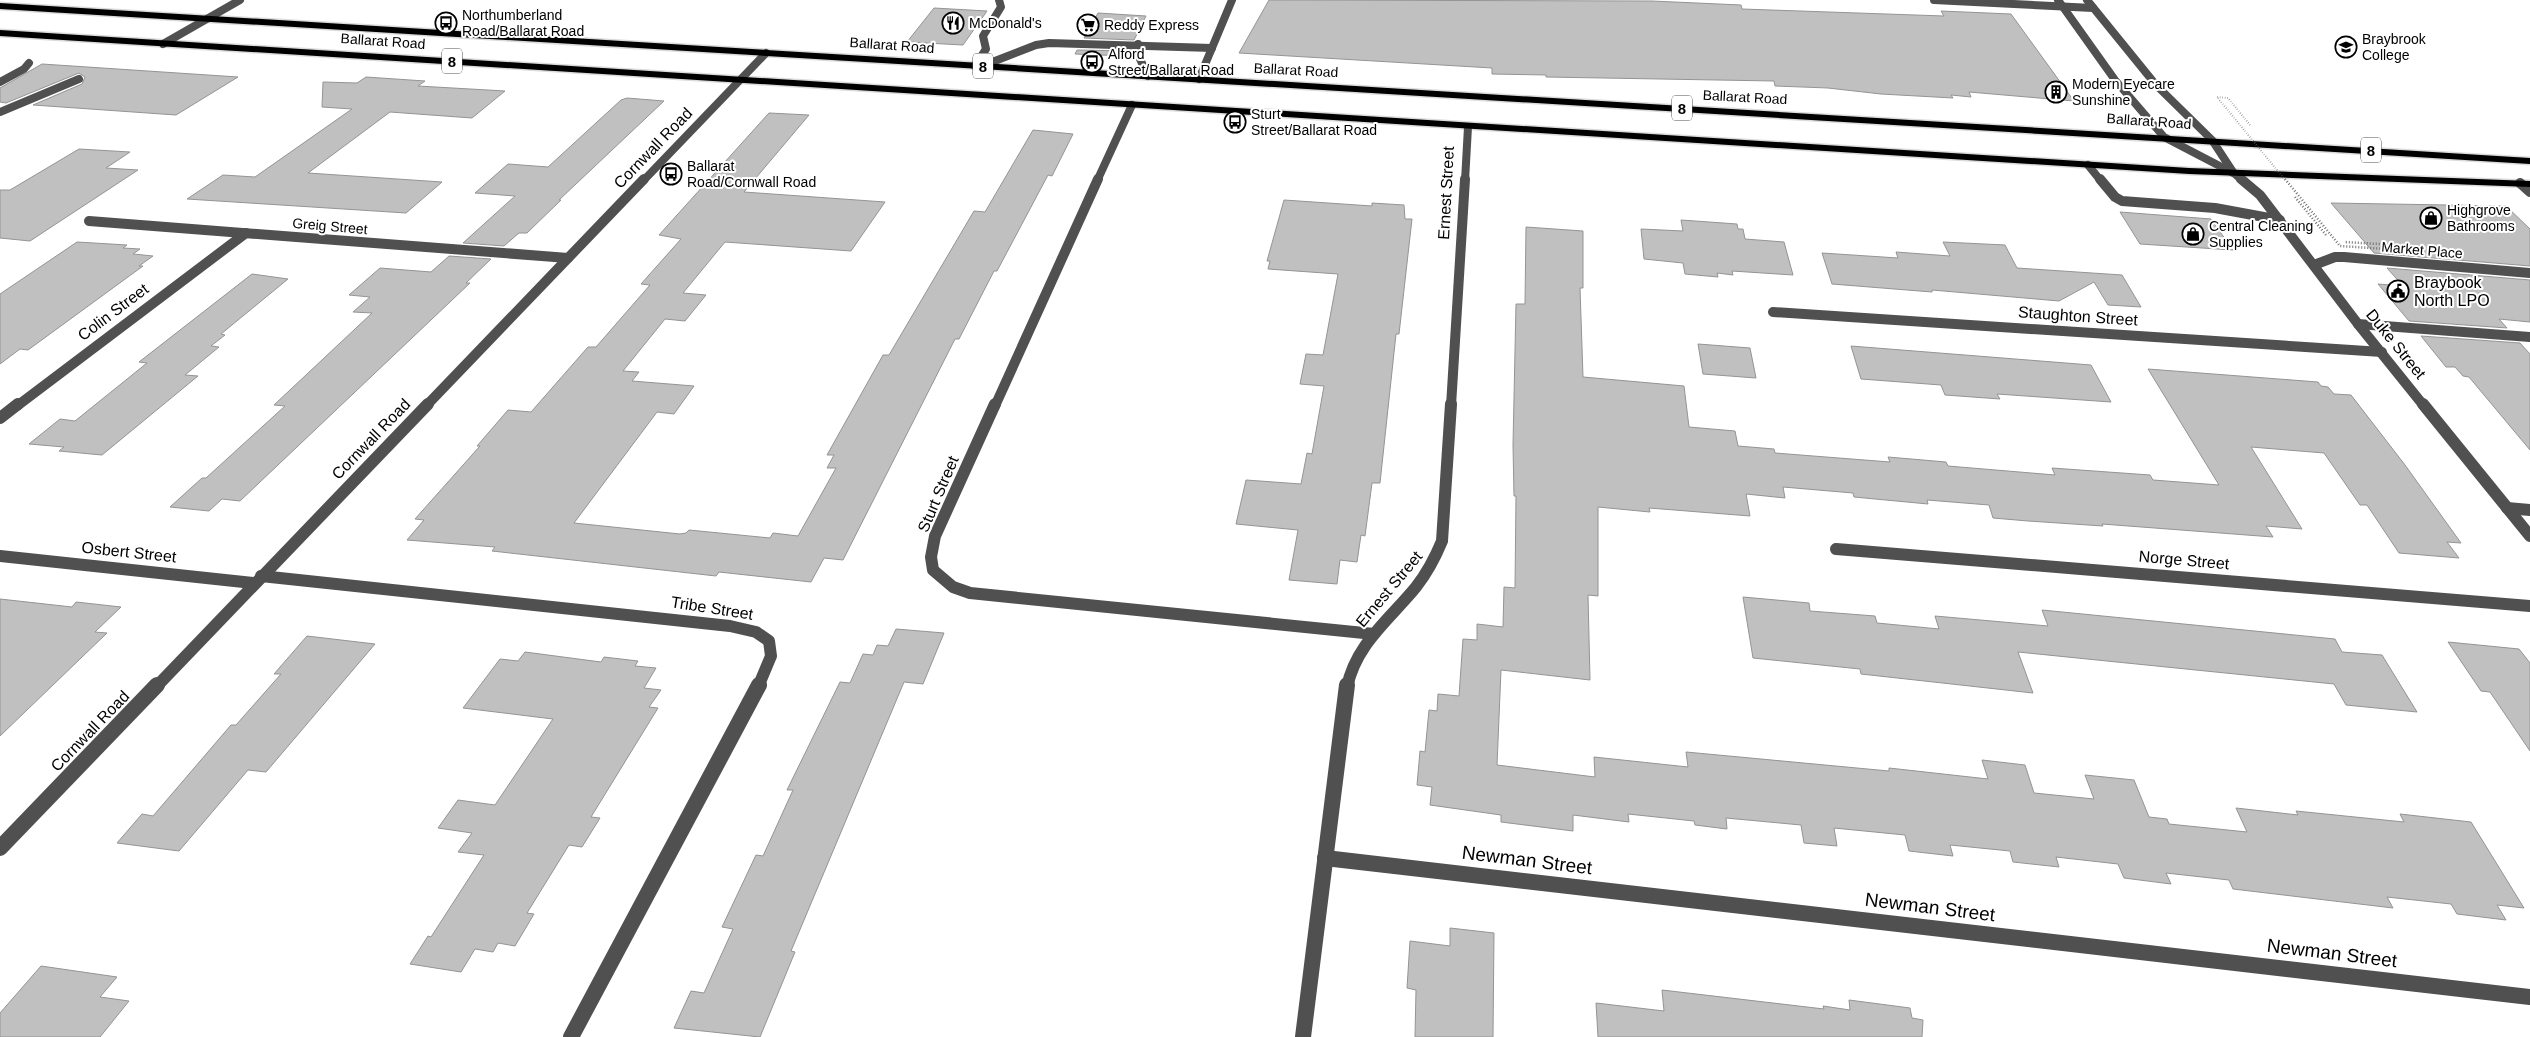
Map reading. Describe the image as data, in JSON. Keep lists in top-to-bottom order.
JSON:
{
  "streets": {
    "highway": ["Ballarat Road", "8"],
    "street": [
      "Cornwall Road",
      "Ernest Street",
      "Greig Street",
      "Market Place",
      "Colin Street",
      "Staughton Street",
      "Duke Street",
      "Sturt Street",
      "Osbert Street",
      "Norge Street",
      "Tribe Street",
      "Newman Street"
    ]
  },
  "crossings": [
    ["Ballarat Road", "Cornwall Road"],
    ["Ballarat Road", "Ernest Street"],
    ["Ballarat Road", "Duke Street"],
    ["Ballarat Road", "Sturt Street"],
    ["Cornwall Road", "Greig Street"],
    ["Cornwall Road", "Osbert Street"],
    ["Cornwall Road", "Tribe Street"],
    ["Ernest Street", "Sturt Street"],
    ["Ernest Street", "Newman Street"],
    ["Greig Street", "Colin Street"],
    ["Market Place", "Duke Street"],
    ["Staughton Street", "Duke Street"],
    ["Osbert Street", "Tribe Street"]
  ],
  "places": {
    "bus stop": [
      "Northumberland Road/Ballarat Road",
      "Alford Street/Ballarat Road",
      "Sturt Street/Ballarat Road",
      "Ballarat Road/Cornwall Road"
    ],
    "restaurant": ["McDonald's"],
    "supermarket": ["Reddy Express"],
    "school or university": ["Braybrook College"],
    "building": ["Modern Eyecare Sunshine"],
    "shop": ["Highgrove Bathrooms", "Central Cleaning Supplies"],
    "public building": ["Braybook North LPO"]
  }
}
